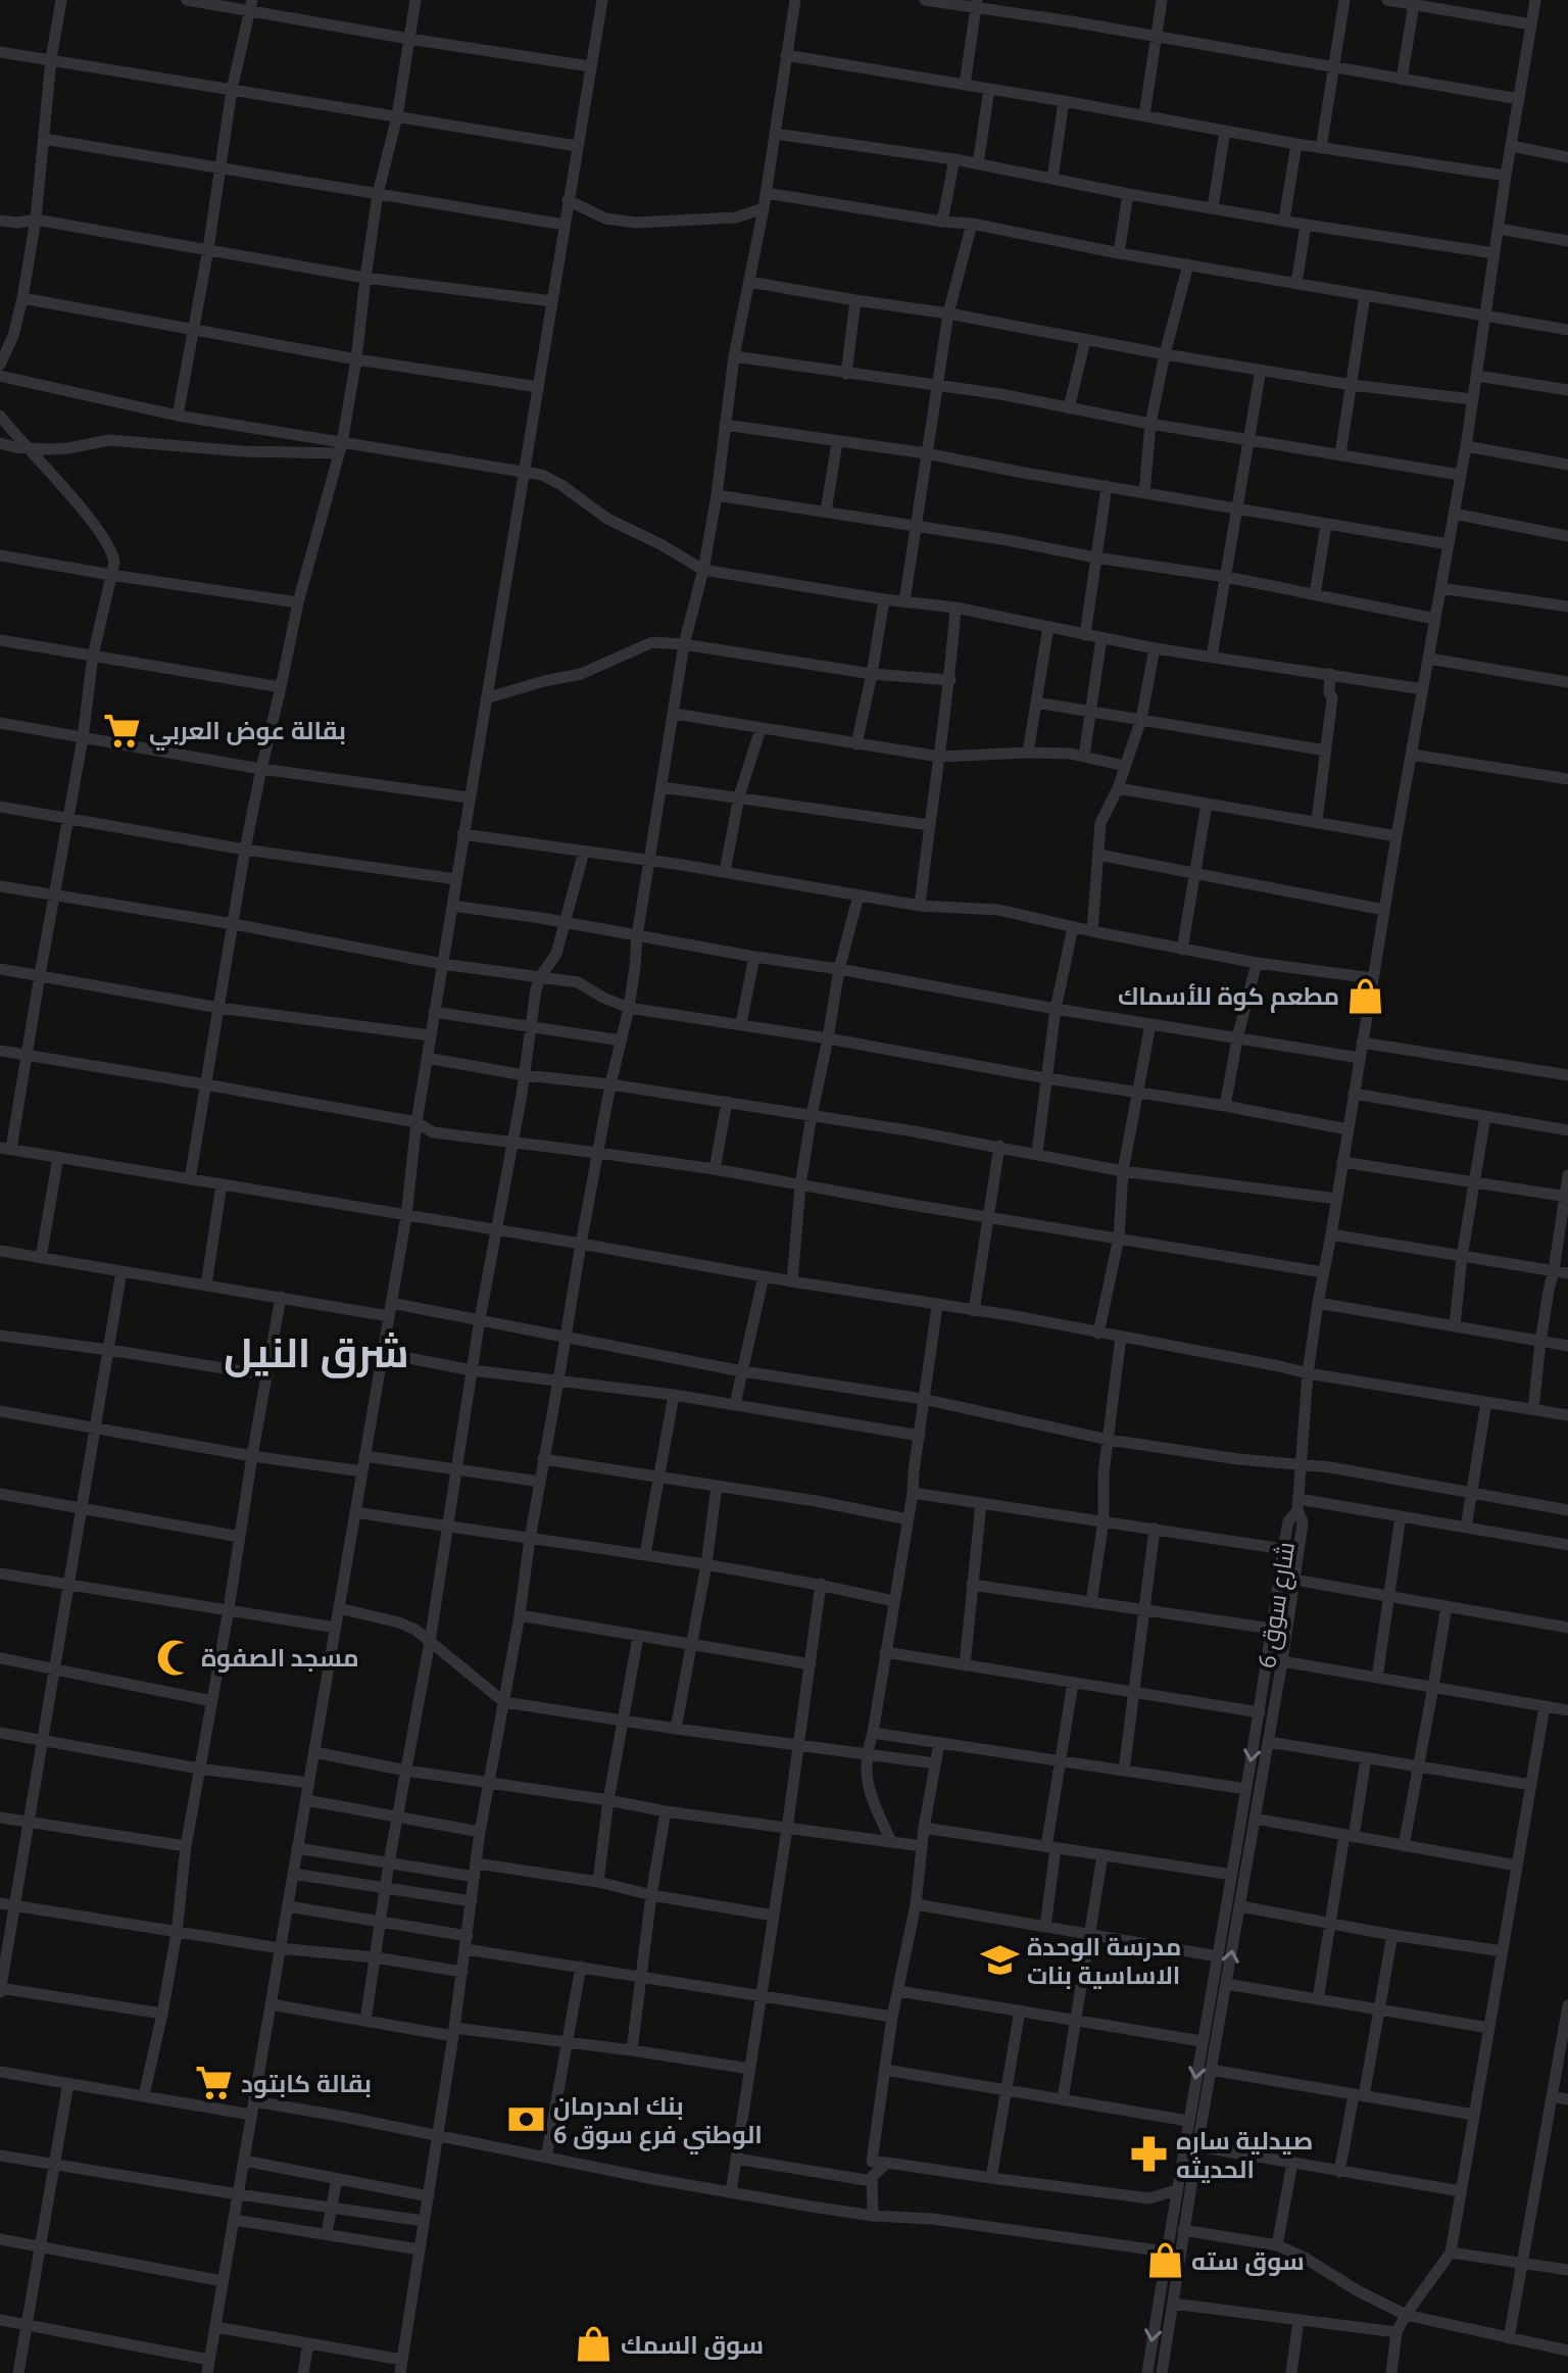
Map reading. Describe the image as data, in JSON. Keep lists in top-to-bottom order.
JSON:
{
  "streets": {
    "street": ["شارع سوق 6"]
  },
  "districts": ["شرق النيل"],
  "places": {
    "supermarket": ["بقالة عوض العربي", "بقالة كابتود"],
    "shop": ["مطعم كوة للأسماك", "سوق سته", "سوق السمك"],
    "mosque": ["مسجد الصفوة"],
    "school or university": ["مدرسة الوحدة الاساسية بنات"],
    "bank": ["بنك امدرمان الوطني فرع سوق 6"],
    "pharmacy": ["صيدلية ساره الحديثه"]
  }
}
